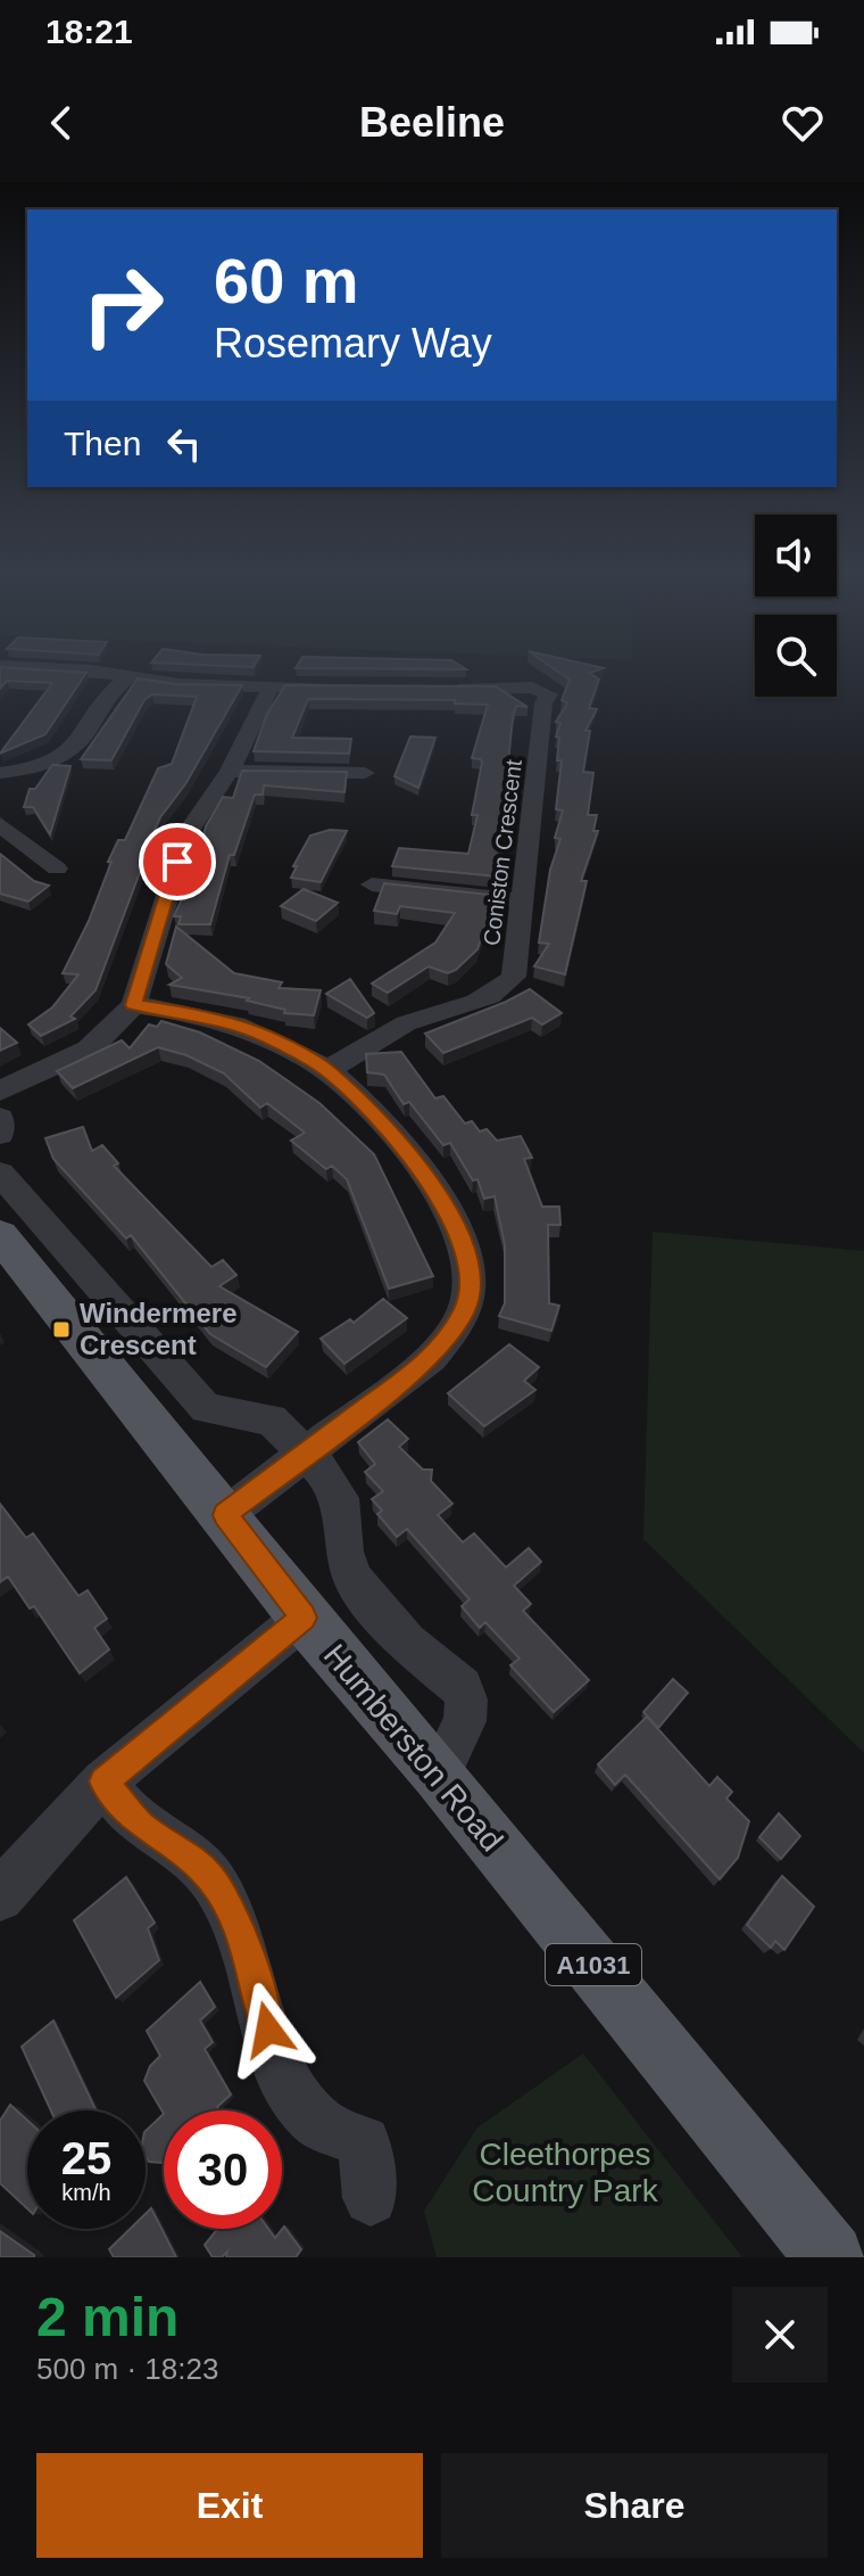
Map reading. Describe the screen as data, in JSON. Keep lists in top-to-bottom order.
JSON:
{
  "streets": {
    "main road": ["Humberston Road", "A1031"],
    "street": ["Coniston Crescent"]
  },
  "parks": ["Cleethorpes Country Park"],
  "places": {
    "transit": ["Windermere Crescent"]
  },
  "page": {
    "status": "18:21",
    "header": "Beeline",
    "turn": ["60 m", "Rosemary Way"],
    "then": "Then",
    "speed": "25 km/h",
    "limit": "30",
    "heading": ["2 min", "500 m · 18:23"],
    "buttons": ["Exit", "Share"]
  }
}
